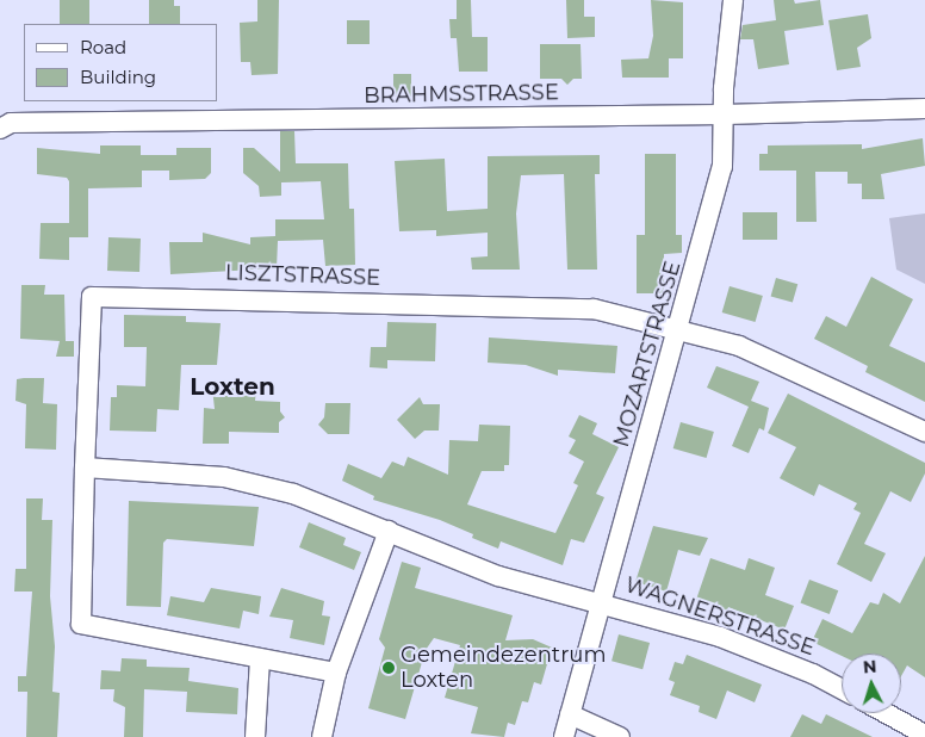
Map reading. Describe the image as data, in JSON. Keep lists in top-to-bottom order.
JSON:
{
  "streets": {
    "street": [
      "BRAHMSSTRASSE",
      "LISZTSTRASSE",
      "MOZARTSTRASSE",
      "WAGNERSTRASSE"
    ]
  },
  "crossings": [
    ["BRAHMSSTRASSE", "MOZARTSTRASSE"],
    ["LISZTSTRASSE", "MOZARTSTRASSE"],
    ["LISZTSTRASSE", "WAGNERSTRASSE"],
    ["MOZARTSTRASSE", "WAGNERSTRASSE"]
  ],
  "districts": ["Loxten"],
  "places": ["Gemeindezentrum Loxten"],
  "legend": ["Road", "Building"],
  "north": "top"
}
